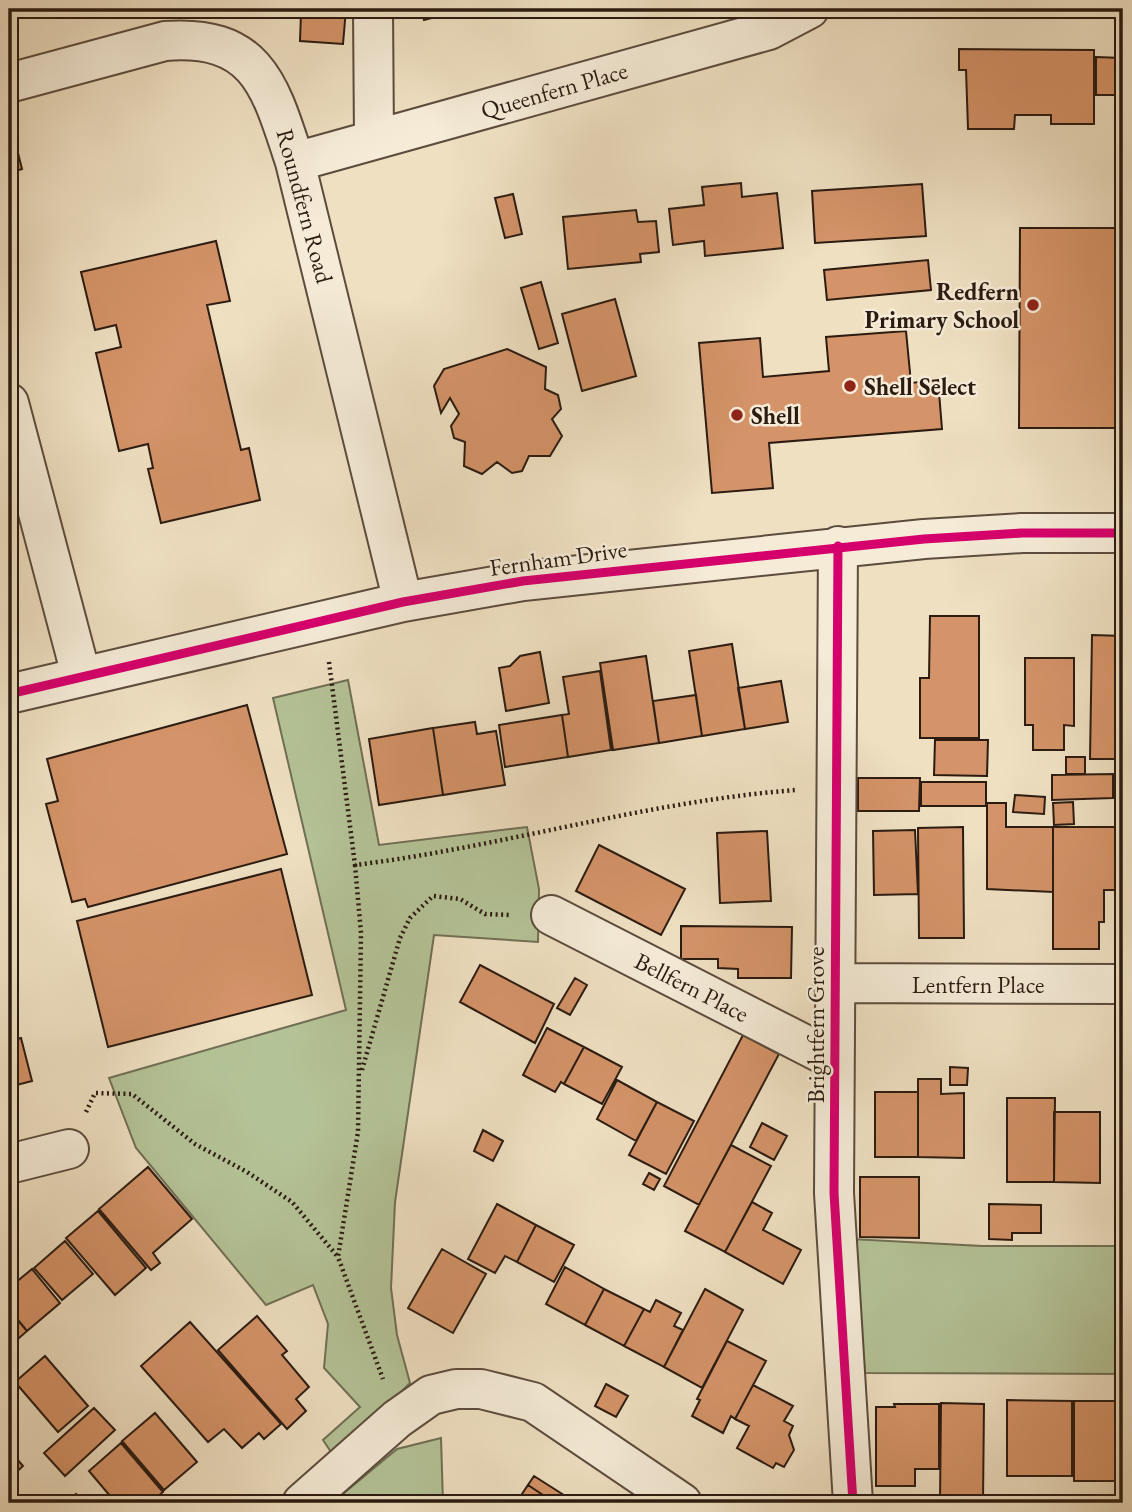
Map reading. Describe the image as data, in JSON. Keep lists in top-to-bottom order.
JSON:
{
  "streets": {
    "street": [
      "Queenfern Place",
      "Roundfern Road",
      "Fernham Drive",
      "Lentfern Place",
      "Bellfern Place",
      "Brightfern Grove"
    ]
  },
  "crossings": [
    ["Queenfern Place", "Roundfern Road"],
    ["Roundfern Road", "Fernham Drive"],
    ["Fernham Drive", "Brightfern Grove"],
    ["Lentfern Place", "Brightfern Grove"],
    ["Bellfern Place", "Brightfern Grove"]
  ],
  "places": ["Redfern Primary School", "Shell Select", "Shell"]
}
